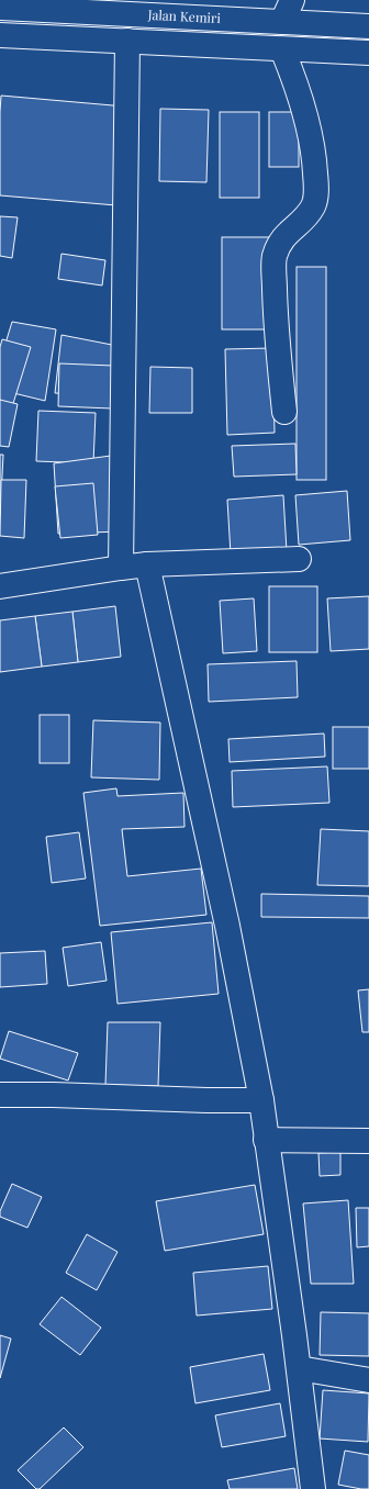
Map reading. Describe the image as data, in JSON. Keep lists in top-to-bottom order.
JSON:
{
  "streets": {
    "main road": ["Jalan Kemiri"]
  }
}
